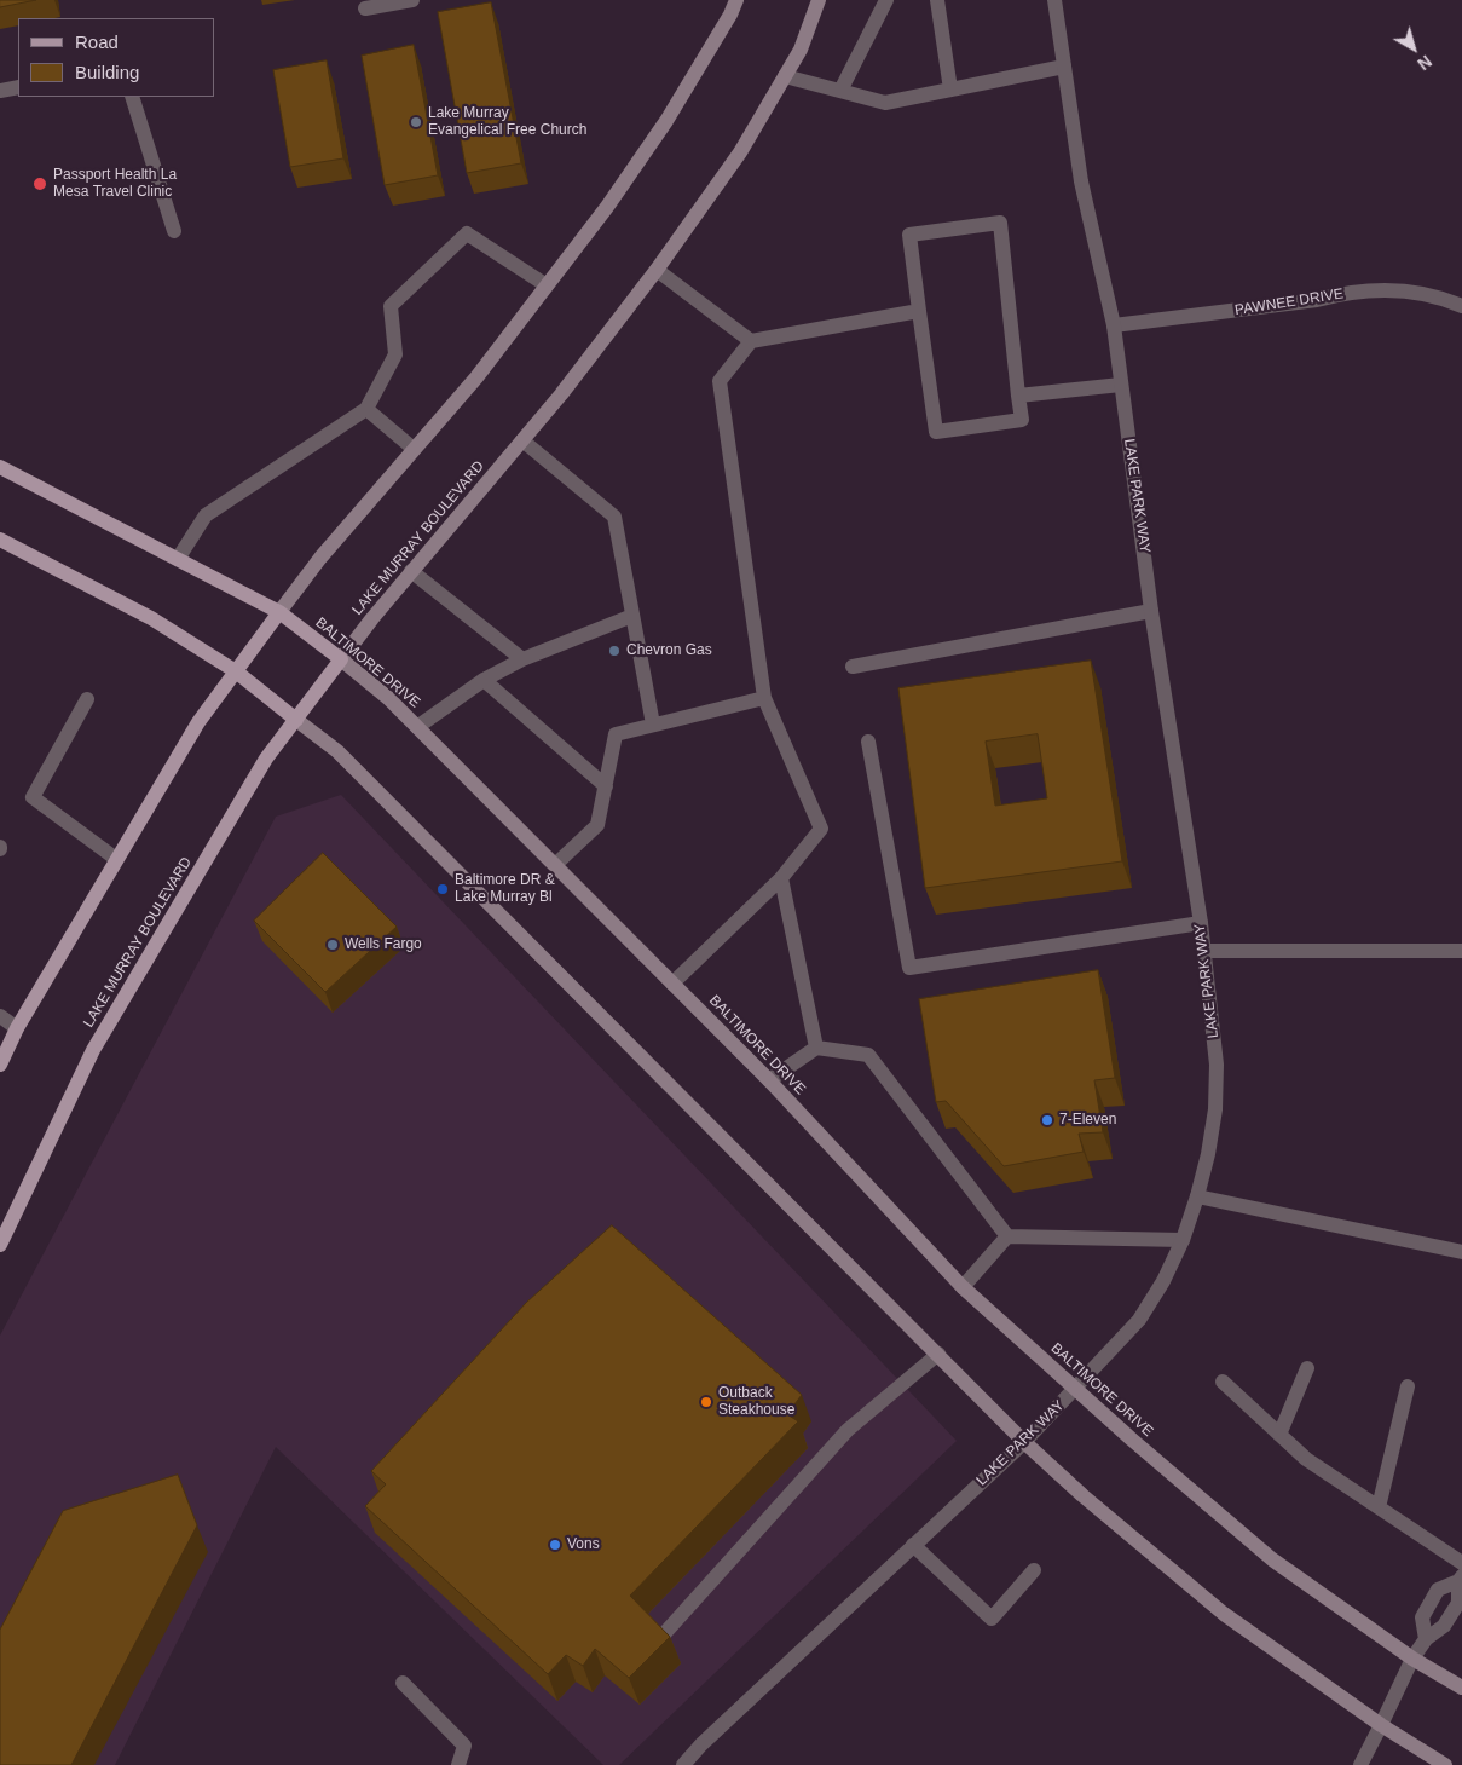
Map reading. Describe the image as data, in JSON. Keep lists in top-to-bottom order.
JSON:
{
  "streets": {
    "main road": ["LAKE MURRAY BOULEVARD", "BALTIMORE DRIVE"],
    "street": ["PAWNEE DRIVE", "LAKE PARK WAY"]
  },
  "crossings": [
    ["PAWNEE DRIVE", "LAKE PARK WAY"],
    ["LAKE PARK WAY", "BALTIMORE DRIVE"],
    ["LAKE MURRAY BOULEVARD", "BALTIMORE DRIVE"]
  ],
  "places": [
    "Lake Murray Evangelical Free Church",
    "Passport Health La Mesa Travel Clinic",
    "Chevron Gas",
    "Baltimore DR & Lake Murray Bl",
    "Wells Fargo",
    "7-Eleven",
    "Outback Steakhouse",
    "Vons"
  ],
  "legend": ["Road", "Building"],
  "north": "bottom right"
}
